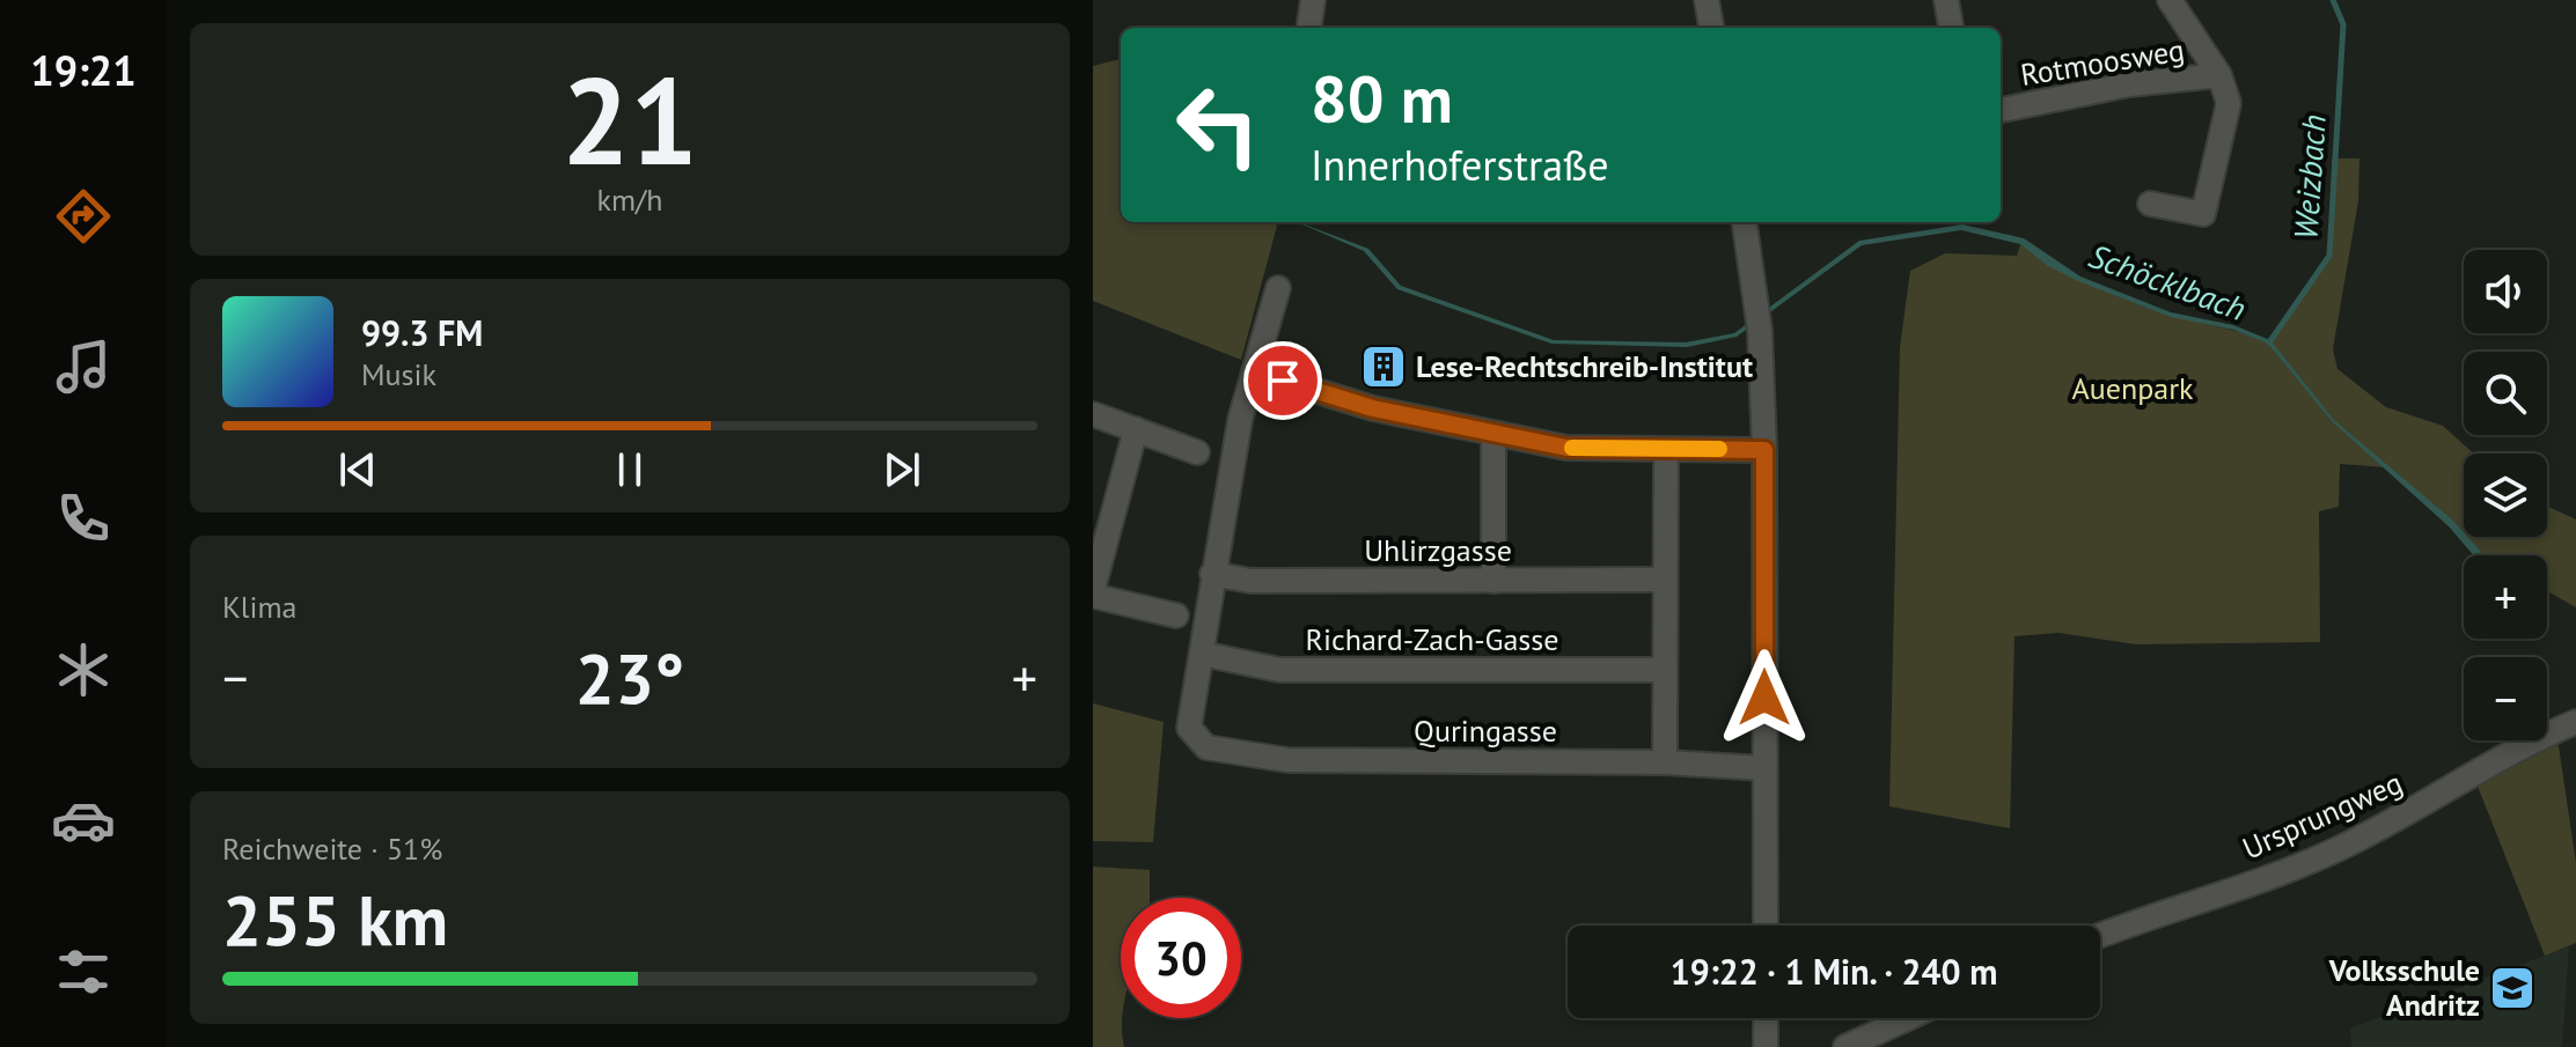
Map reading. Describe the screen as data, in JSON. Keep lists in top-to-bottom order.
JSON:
{
  "streets": {
    "street": [
      "Rotmoosweg",
      "Uhlirzgasse",
      "Richard-Zach-Gasse",
      "Quringasse",
      "Ursprungweg"
    ]
  },
  "crossings": [
    ["Richard-Zach-Gasse", "Quringasse"]
  ],
  "water": ["Weizbach", "Schöcklbach"],
  "parks": ["Auenpark"],
  "places": {
    "building": ["Lese-Rechtschreib-Institut"],
    "school or university": ["Volksschule Andritz"]
  },
  "page": {
    "tabs": "19:21",
    "tile": [
      ["21", "km/h"],
      "Klima",
      ["Reichweite · 51%", "255 km"]
    ],
    "turn": ["80 m", "Innerhoferstraße"],
    "map_buttons": ["+", "−"],
    "song": ["99.3 FM", "Musik"],
    "heat": ["−", "23°", "+"],
    "limit": "30",
    "trip": "19:22 · 1 Min. · 240 m"
  }
}
